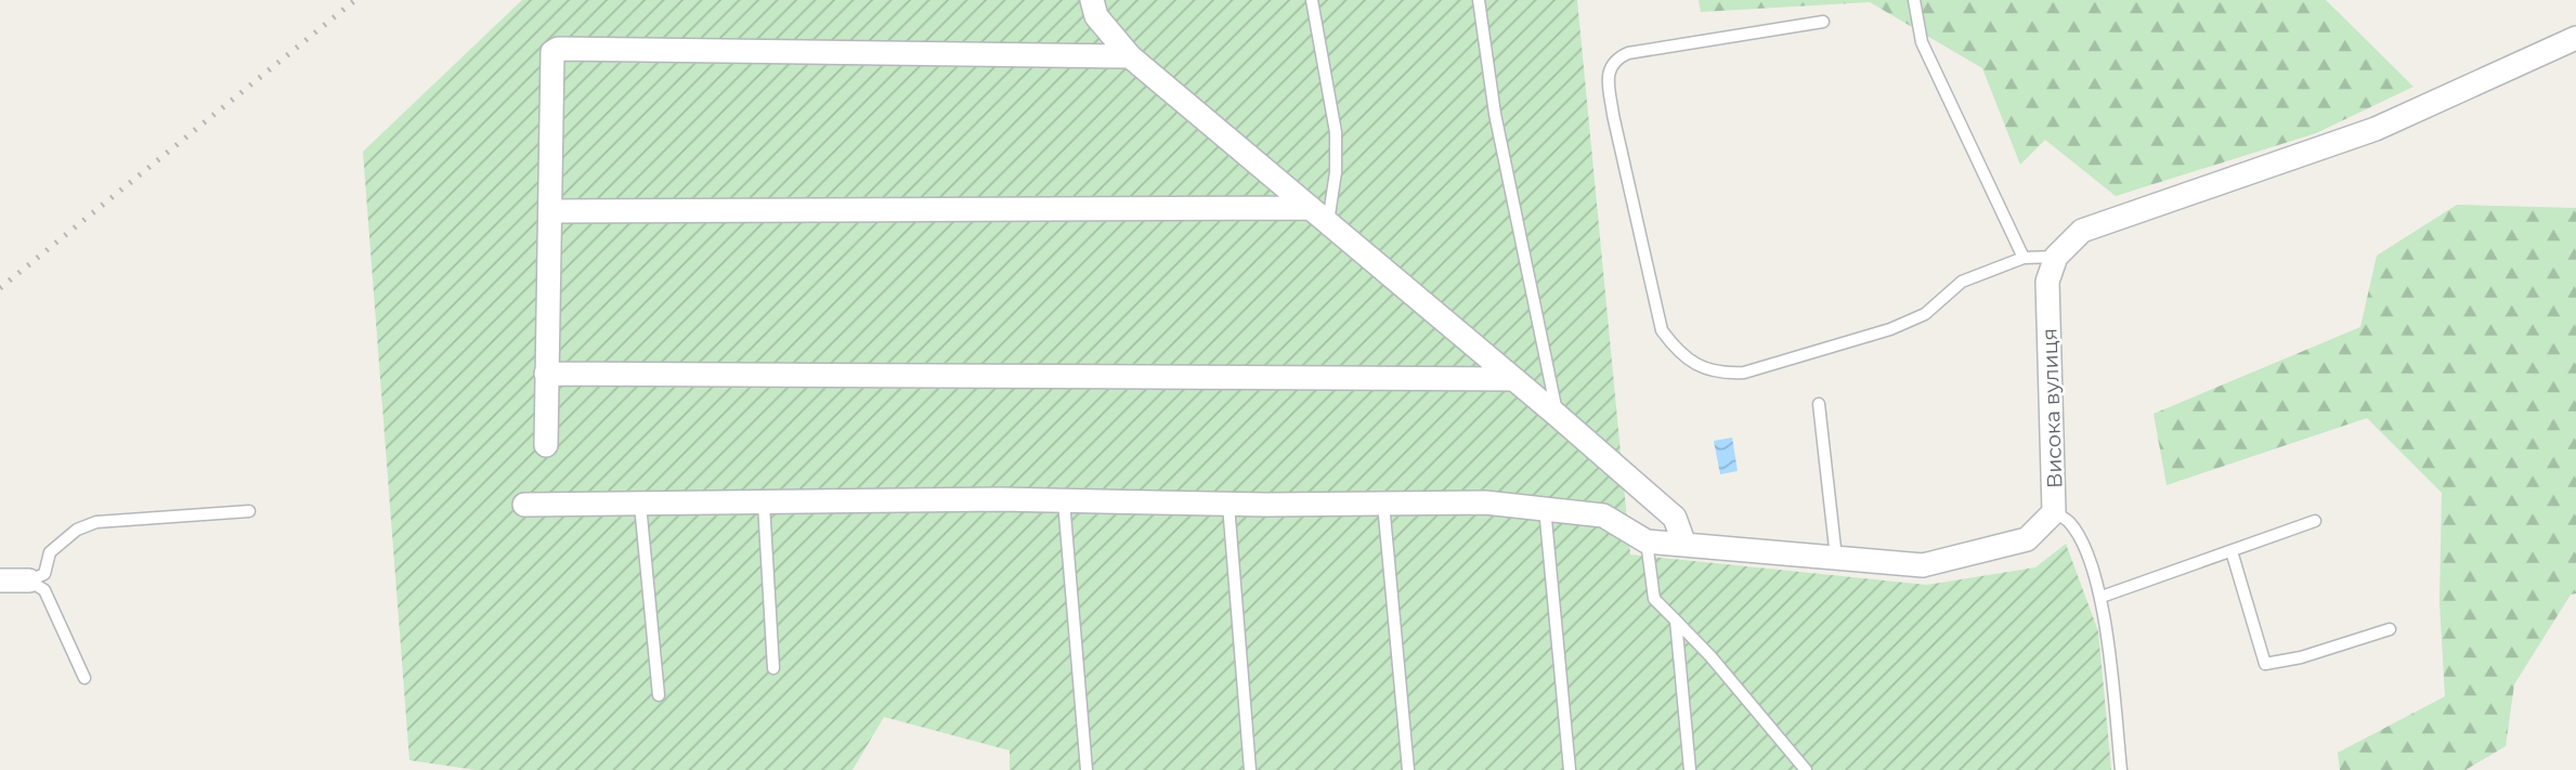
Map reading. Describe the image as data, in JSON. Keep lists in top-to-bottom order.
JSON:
{
  "streets": {
    "street": ["Висока вулиця"]
  }
}
